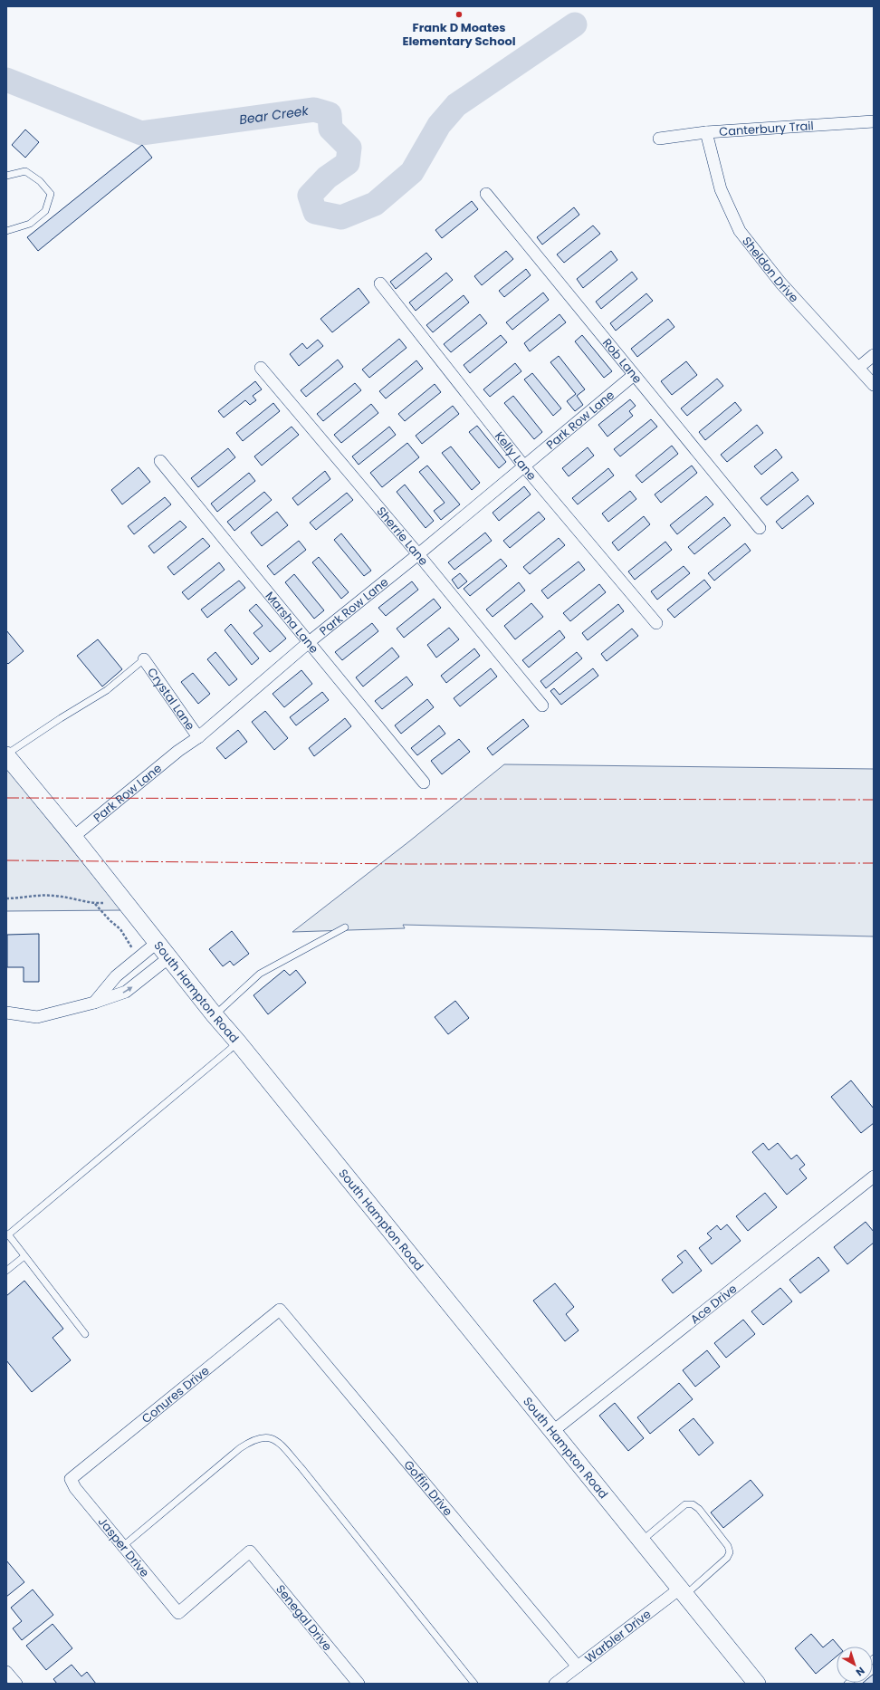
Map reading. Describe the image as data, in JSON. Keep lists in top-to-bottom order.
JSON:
{
  "streets": {
    "main road": ["South Hampton Road"],
    "street": [
      "Canterbury Trail",
      "Sheldon Drive",
      "Rob Lane",
      "Park Row Lane",
      "Kelly Lane",
      "Sherrie Lane",
      "Marsha Lane",
      "Crystal Lane",
      "Ace Drive",
      "Conures Drive",
      "Goffin Drive",
      "Jasper Drive",
      "Senegal Drive",
      "Warbler Drive"
    ]
  },
  "crossings": [
    ["Canterbury Trail", "Sheldon Drive"],
    ["Rob Lane", "Park Row Lane"],
    ["Park Row Lane", "Kelly Lane"],
    ["Park Row Lane", "Sherrie Lane"],
    ["Park Row Lane", "Marsha Lane"],
    ["Park Row Lane", "Crystal Lane"],
    ["Park Row Lane", "South Hampton Road"],
    ["South Hampton Road", "Ace Drive"],
    ["South Hampton Road", "Warbler Drive"],
    ["Conures Drive", "Goffin Drive"],
    ["Conures Drive", "Jasper Drive"],
    ["Goffin Drive", "Warbler Drive"],
    ["Jasper Drive", "Senegal Drive"]
  ],
  "water": ["Bear Creek"],
  "places": ["Frank D Moates Elementary School"],
  "north": "bottom right"
}
